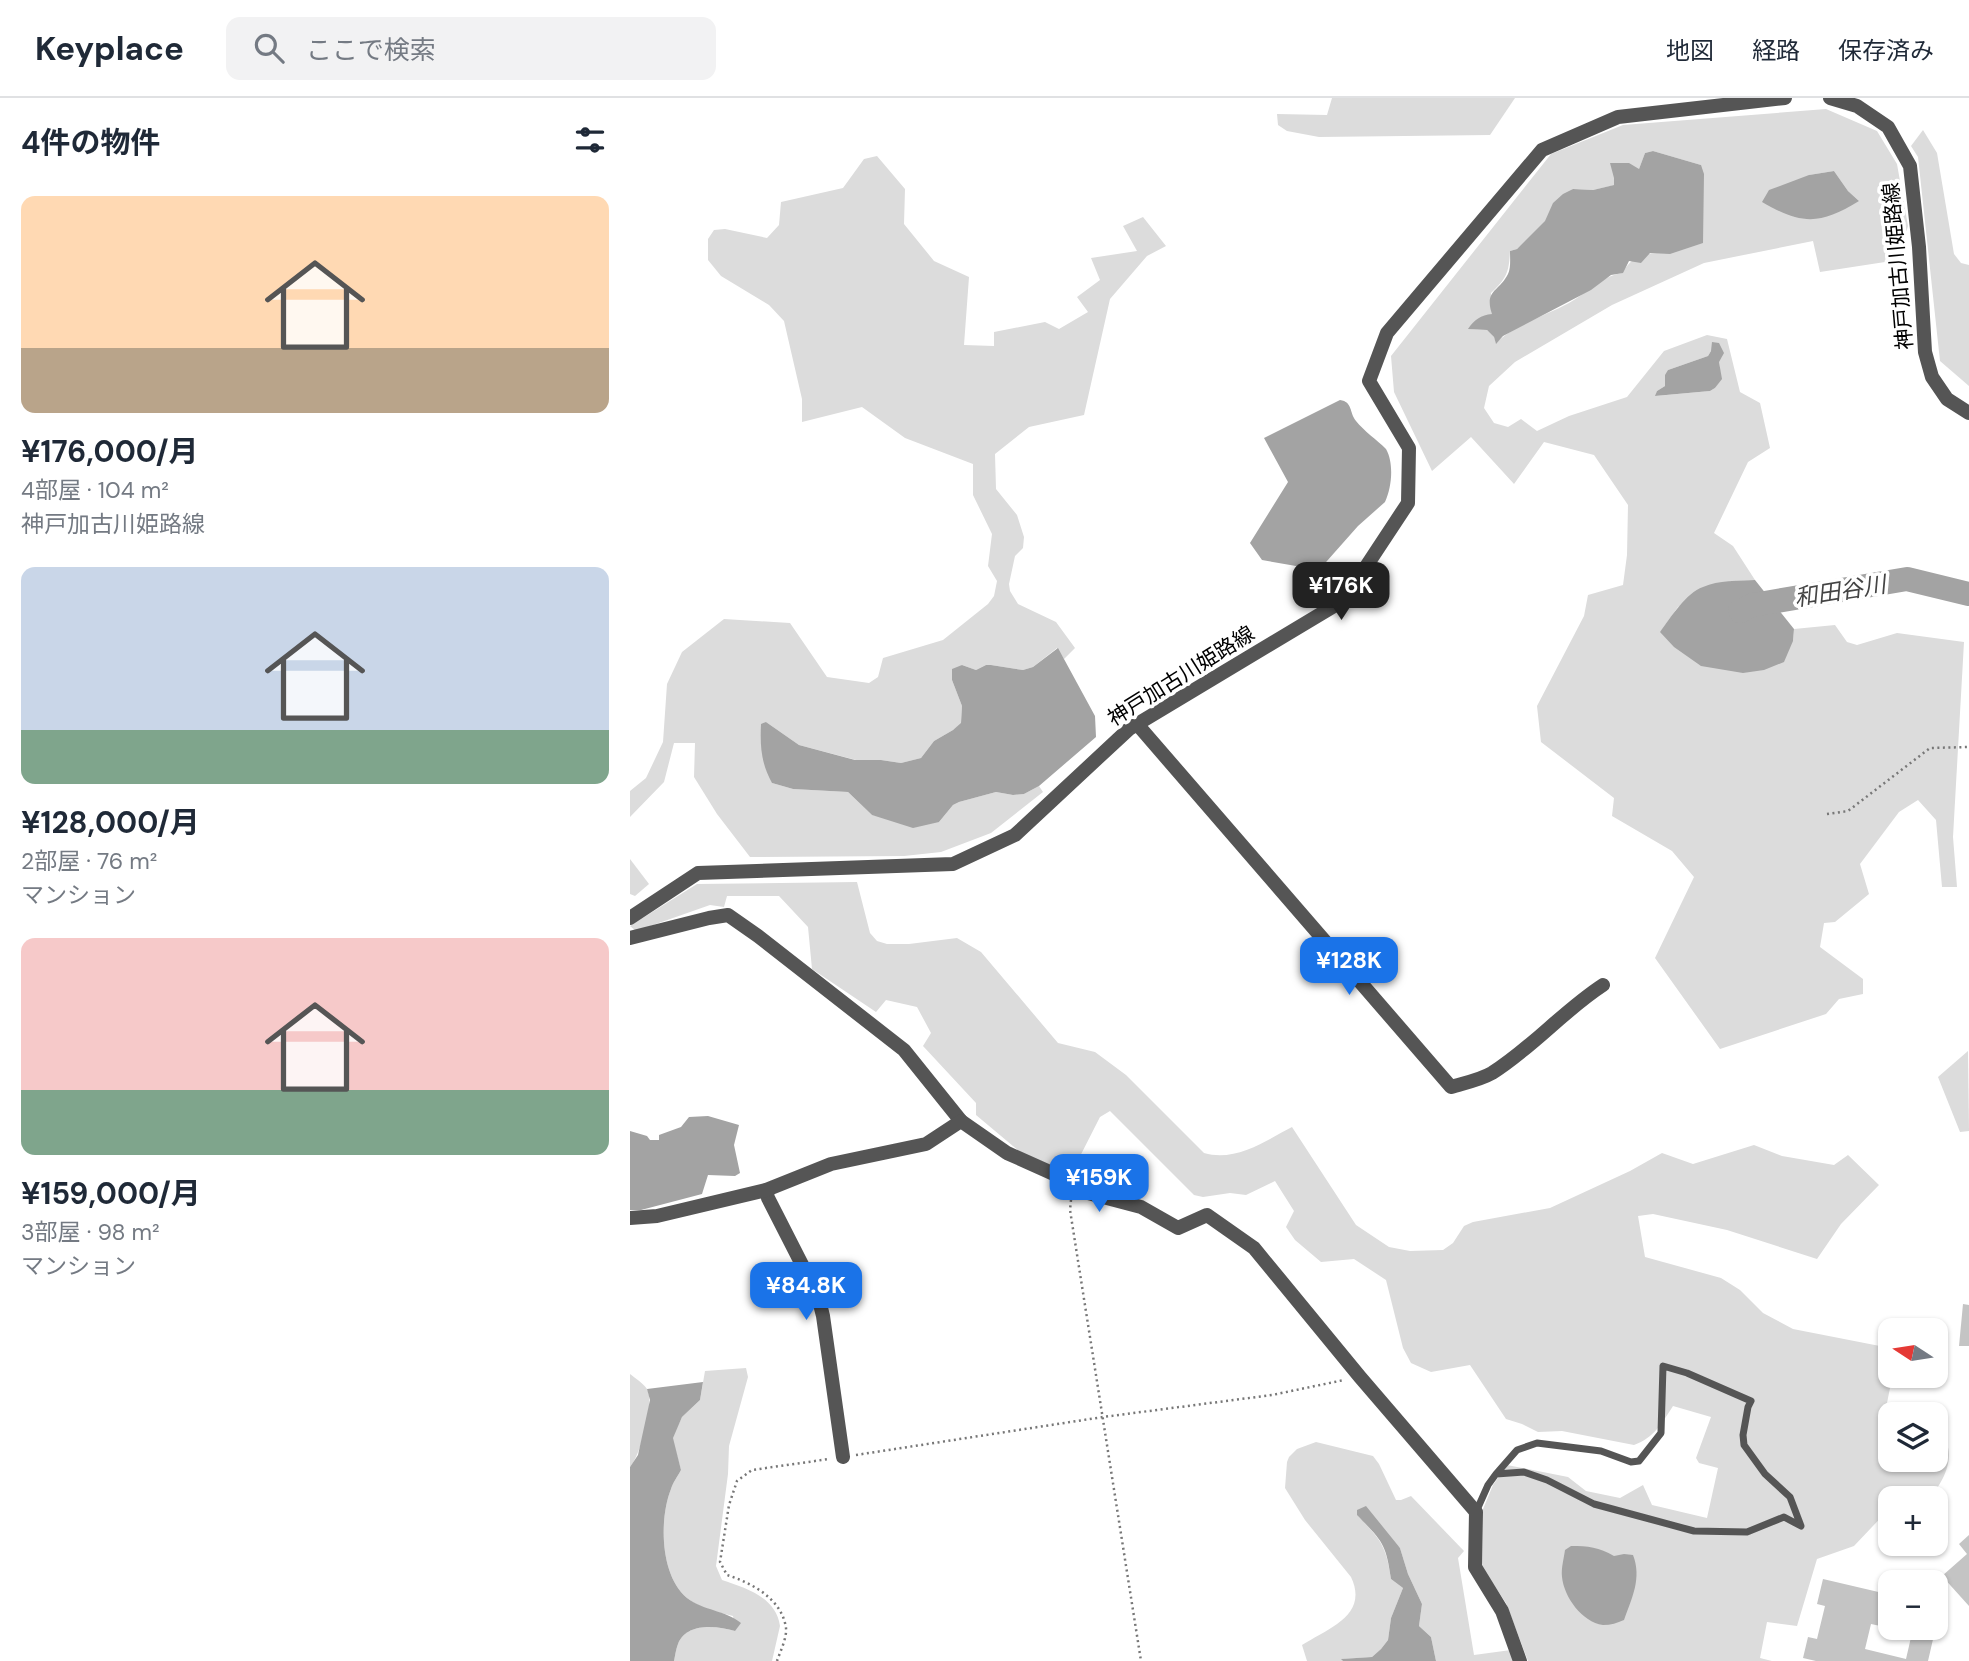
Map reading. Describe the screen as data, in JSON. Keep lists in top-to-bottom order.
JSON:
{
  "streets": {
    "street": ["神戸加古川姫路線"]
  },
  "water": ["和田谷川"],
  "north": "left",
  "page": {
    "header": "Keyplace",
    "search": "ここで検索",
    "nav": ["地図", "経路", "保存済み"],
    "heading": "4件の物件",
    "list": [
      {
        "name": "¥176,000/月",
        "note": "4部屋 · 104 m² · 神戸加古川姫路線"
      },
      {
        "name": "¥128,000/月",
        "note": "2部屋 · 76 m² · マンション"
      },
      {
        "name": "¥159,000/月",
        "note": "3部屋 · 98 m² · マンション"
      }
    ],
    "price": [
      "¥176K",
      "¥128K",
      "¥159K",
      "¥84.8K"
    ],
    "map_buttons": ["+", "−"]
  }
}
